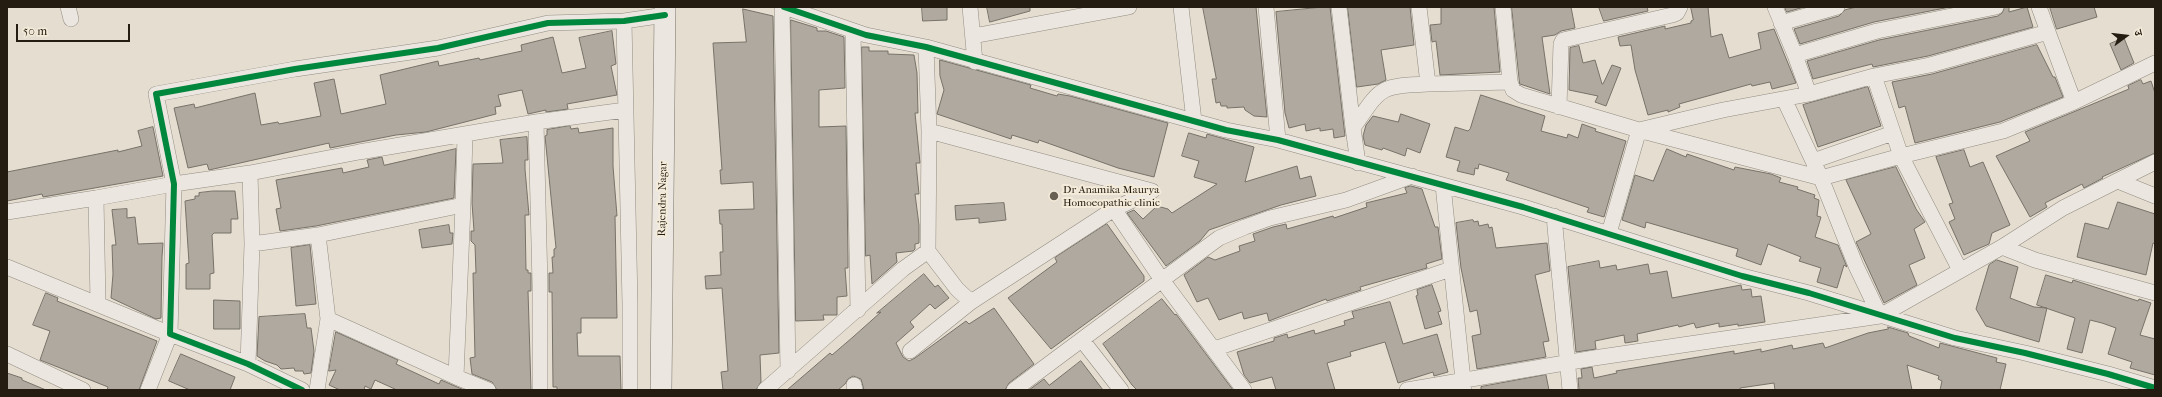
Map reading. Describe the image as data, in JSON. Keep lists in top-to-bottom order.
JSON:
{
  "streets": {
    "street": ["Rajendra Nagar"]
  },
  "places": ["Dr Anamika Maurya Homoeopathic clinic"],
  "scale_bar": "50 m",
  "north": "right"
}
